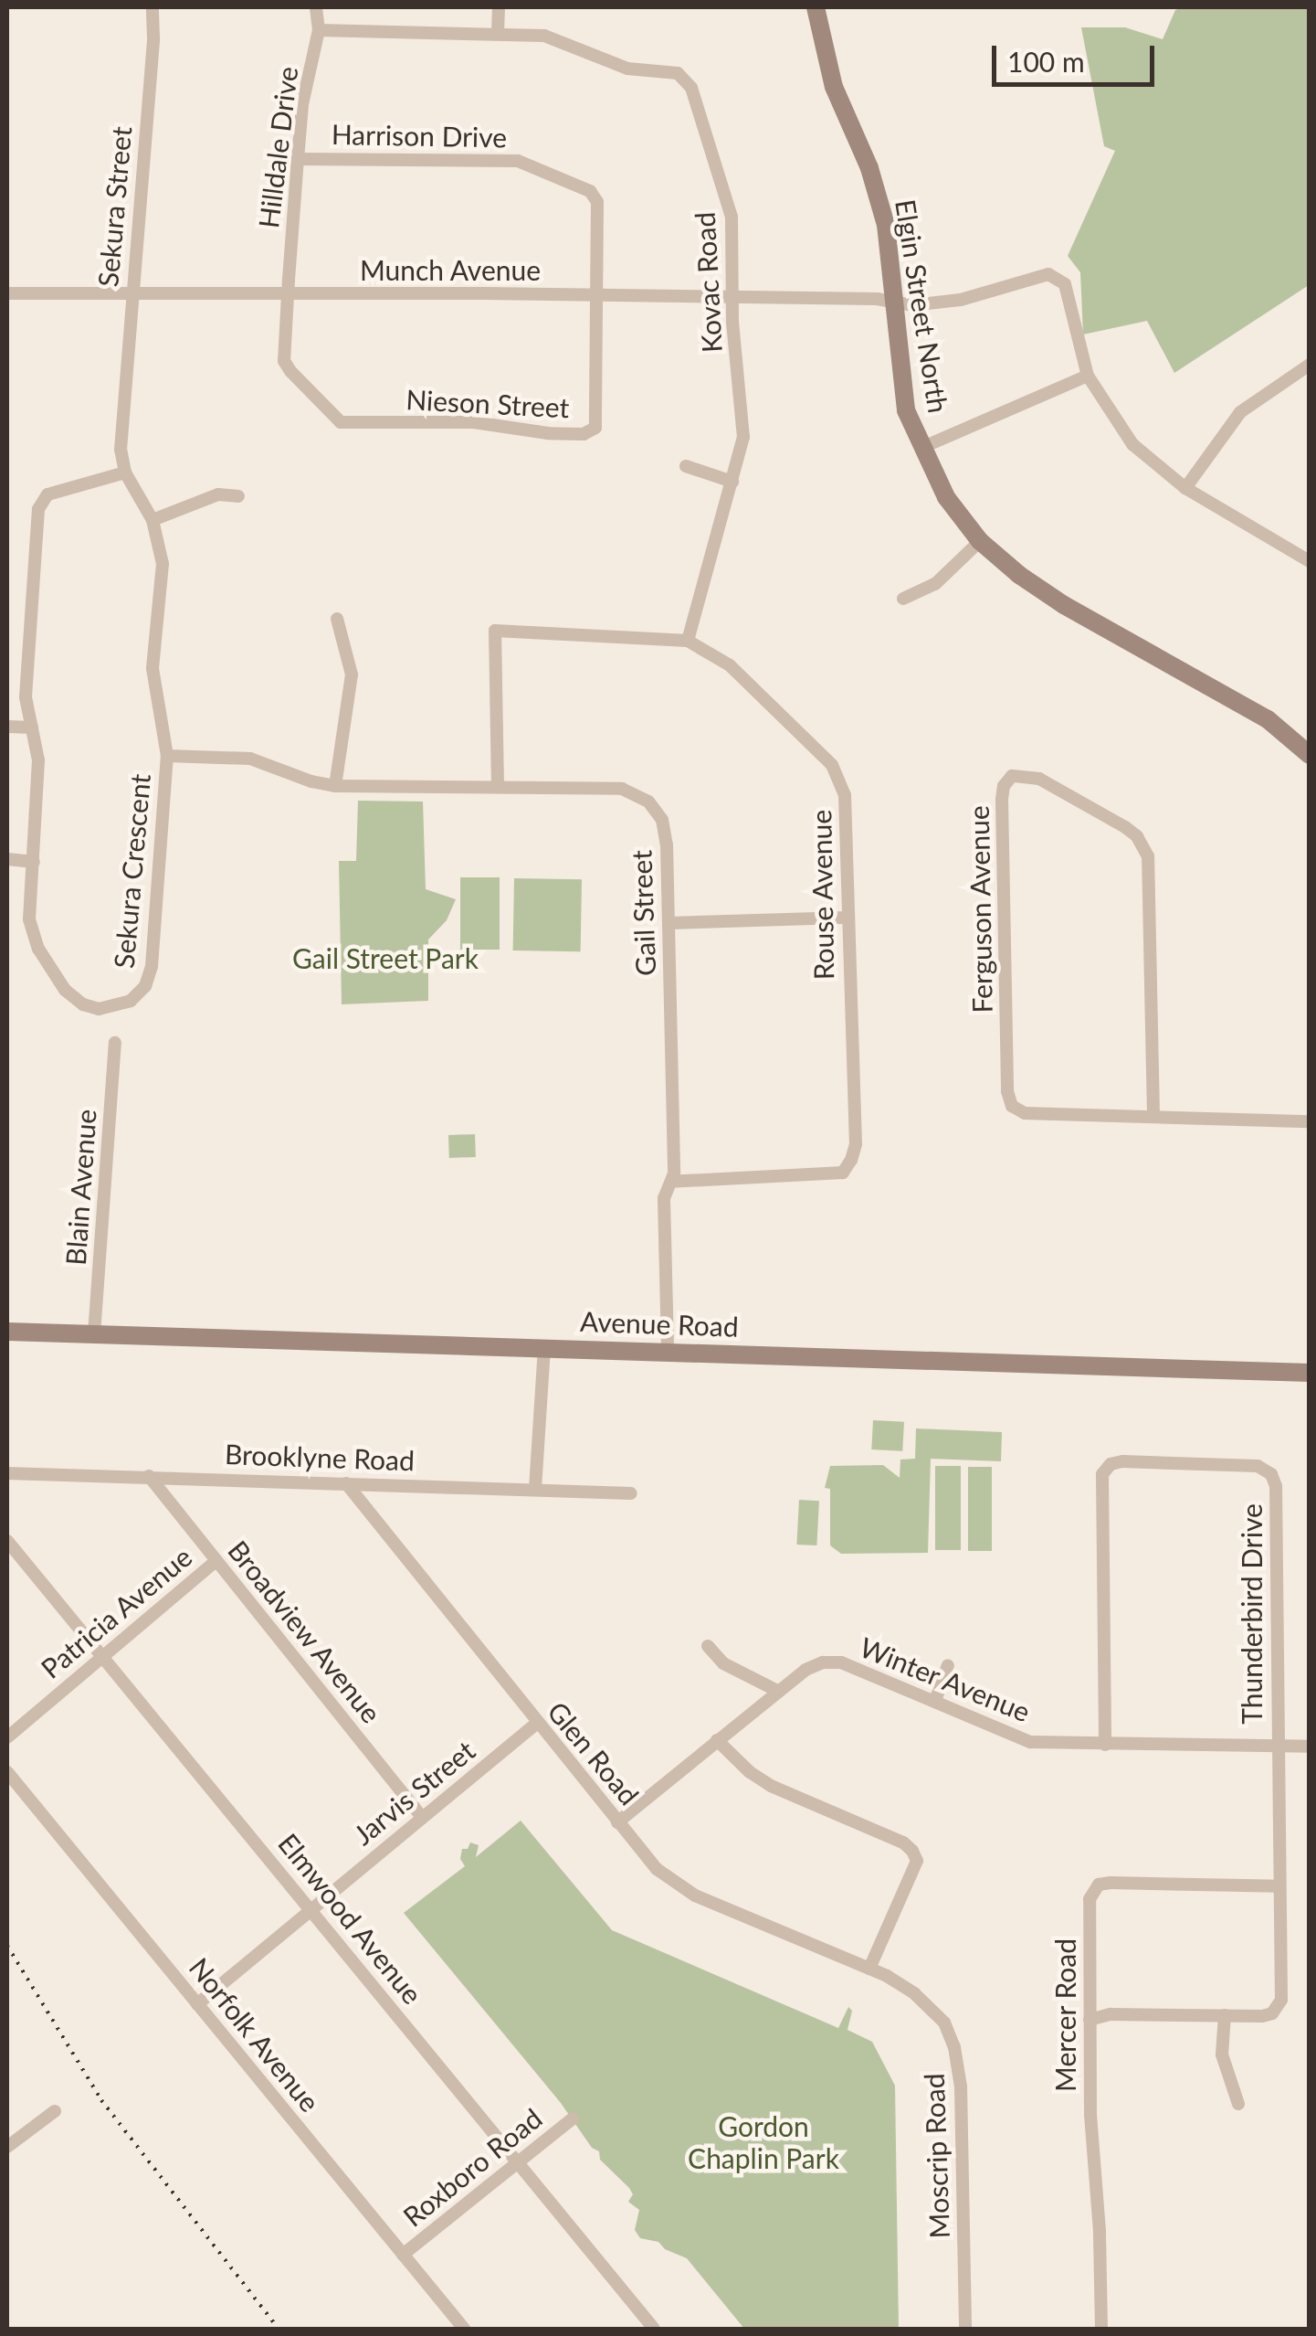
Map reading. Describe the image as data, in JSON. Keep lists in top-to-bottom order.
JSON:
{
  "streets": {
    "street": [
      "Harrison Drive",
      "Hilldale Drive",
      "Sekura Street",
      "Munch Avenue",
      "Kovac Road",
      "Elgin Street North",
      "Nieson Street",
      "Sekura Crescent",
      "Rouse Avenue",
      "Ferguson Avenue",
      "Gail Street",
      "Blain Avenue",
      "Avenue Road",
      "Brooklyne Road",
      "Patricia Avenue",
      "Thunderbird Drive",
      "Broadview Avenue",
      "Winter Avenue",
      "Glen Road",
      "Jarvis Street",
      "Elmwood Avenue",
      "Mercer Road",
      "Norfolk Avenue",
      "Moscrip Road",
      "Roxboro Road"
    ]
  },
  "crossings": [
    ["Harrison Drive", "Hilldale Drive"],
    ["Harrison Drive", "Munch Avenue"],
    ["Harrison Drive", "Nieson Street"],
    ["Hilldale Drive", "Munch Avenue"],
    ["Hilldale Drive", "Kovac Road"],
    ["Hilldale Drive", "Nieson Street"],
    ["Sekura Street", "Munch Avenue"],
    ["Sekura Street", "Sekura Crescent"],
    ["Munch Avenue", "Kovac Road"],
    ["Munch Avenue", "Elgin Street North"],
    ["Munch Avenue", "Nieson Street"],
    ["Kovac Road", "Rouse Avenue"],
    ["Sekura Crescent", "Gail Street"],
    ["Rouse Avenue", "Gail Street"],
    ["Gail Street", "Avenue Road"],
    ["Blain Avenue", "Avenue Road"],
    ["Brooklyne Road", "Broadview Avenue"],
    ["Brooklyne Road", "Glen Road"],
    ["Patricia Avenue", "Broadview Avenue"],
    ["Patricia Avenue", "Elmwood Avenue"],
    ["Thunderbird Drive", "Winter Avenue"],
    ["Thunderbird Drive", "Mercer Road"],
    ["Broadview Avenue", "Jarvis Street"],
    ["Winter Avenue", "Glen Road"],
    ["Glen Road", "Jarvis Street"],
    ["Glen Road", "Moscrip Road"],
    ["Jarvis Street", "Elmwood Avenue"],
    ["Jarvis Street", "Norfolk Avenue"],
    ["Elmwood Avenue", "Roxboro Road"],
    ["Norfolk Avenue", "Roxboro Road"]
  ],
  "parks": ["Gail Street Park", "Gordon Chaplin Park"],
  "scale_bar": "100 m"
}
